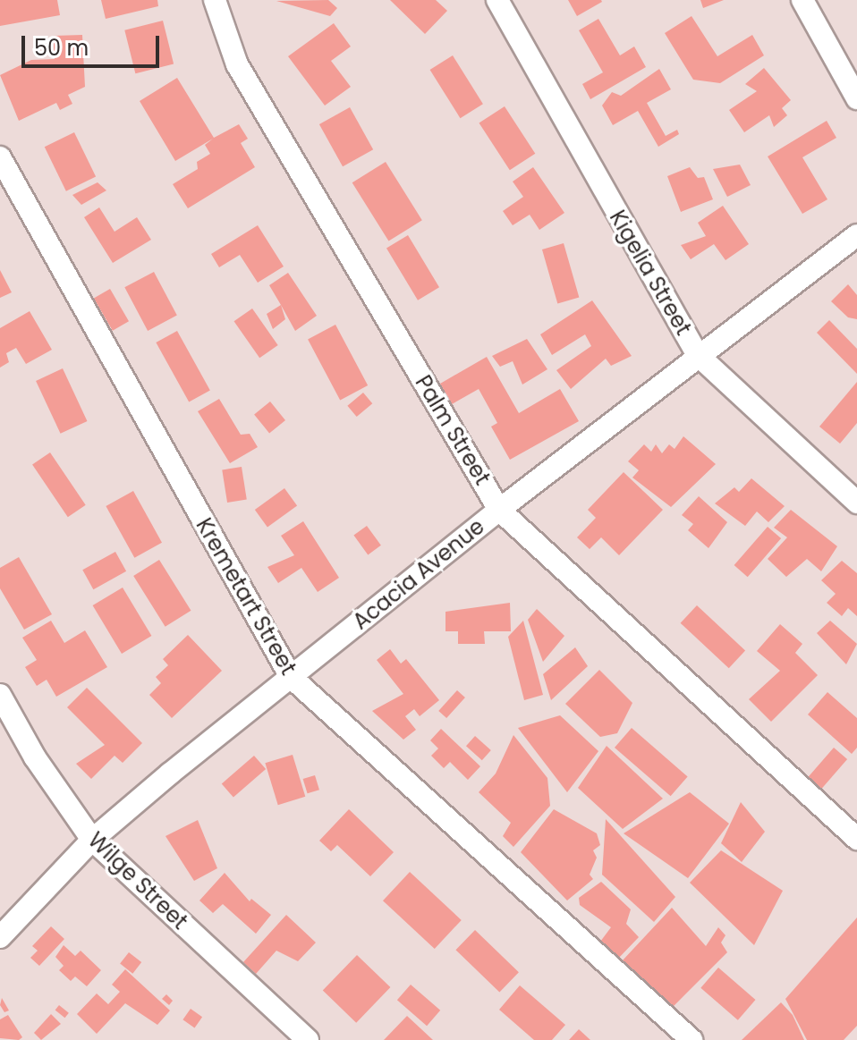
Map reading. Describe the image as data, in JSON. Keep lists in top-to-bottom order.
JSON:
{
  "streets": {
    "street": [
      "Kigelia Street",
      "Palm Street",
      "Acacia Avenue",
      "Kremetart Street",
      "Wilge Street"
    ]
  },
  "crossings": [
    ["Kigelia Street", "Acacia Avenue"],
    ["Palm Street", "Acacia Avenue"],
    ["Acacia Avenue", "Kremetart Street"],
    ["Acacia Avenue", "Wilge Street"]
  ],
  "scale_bar": "50 m"
}
